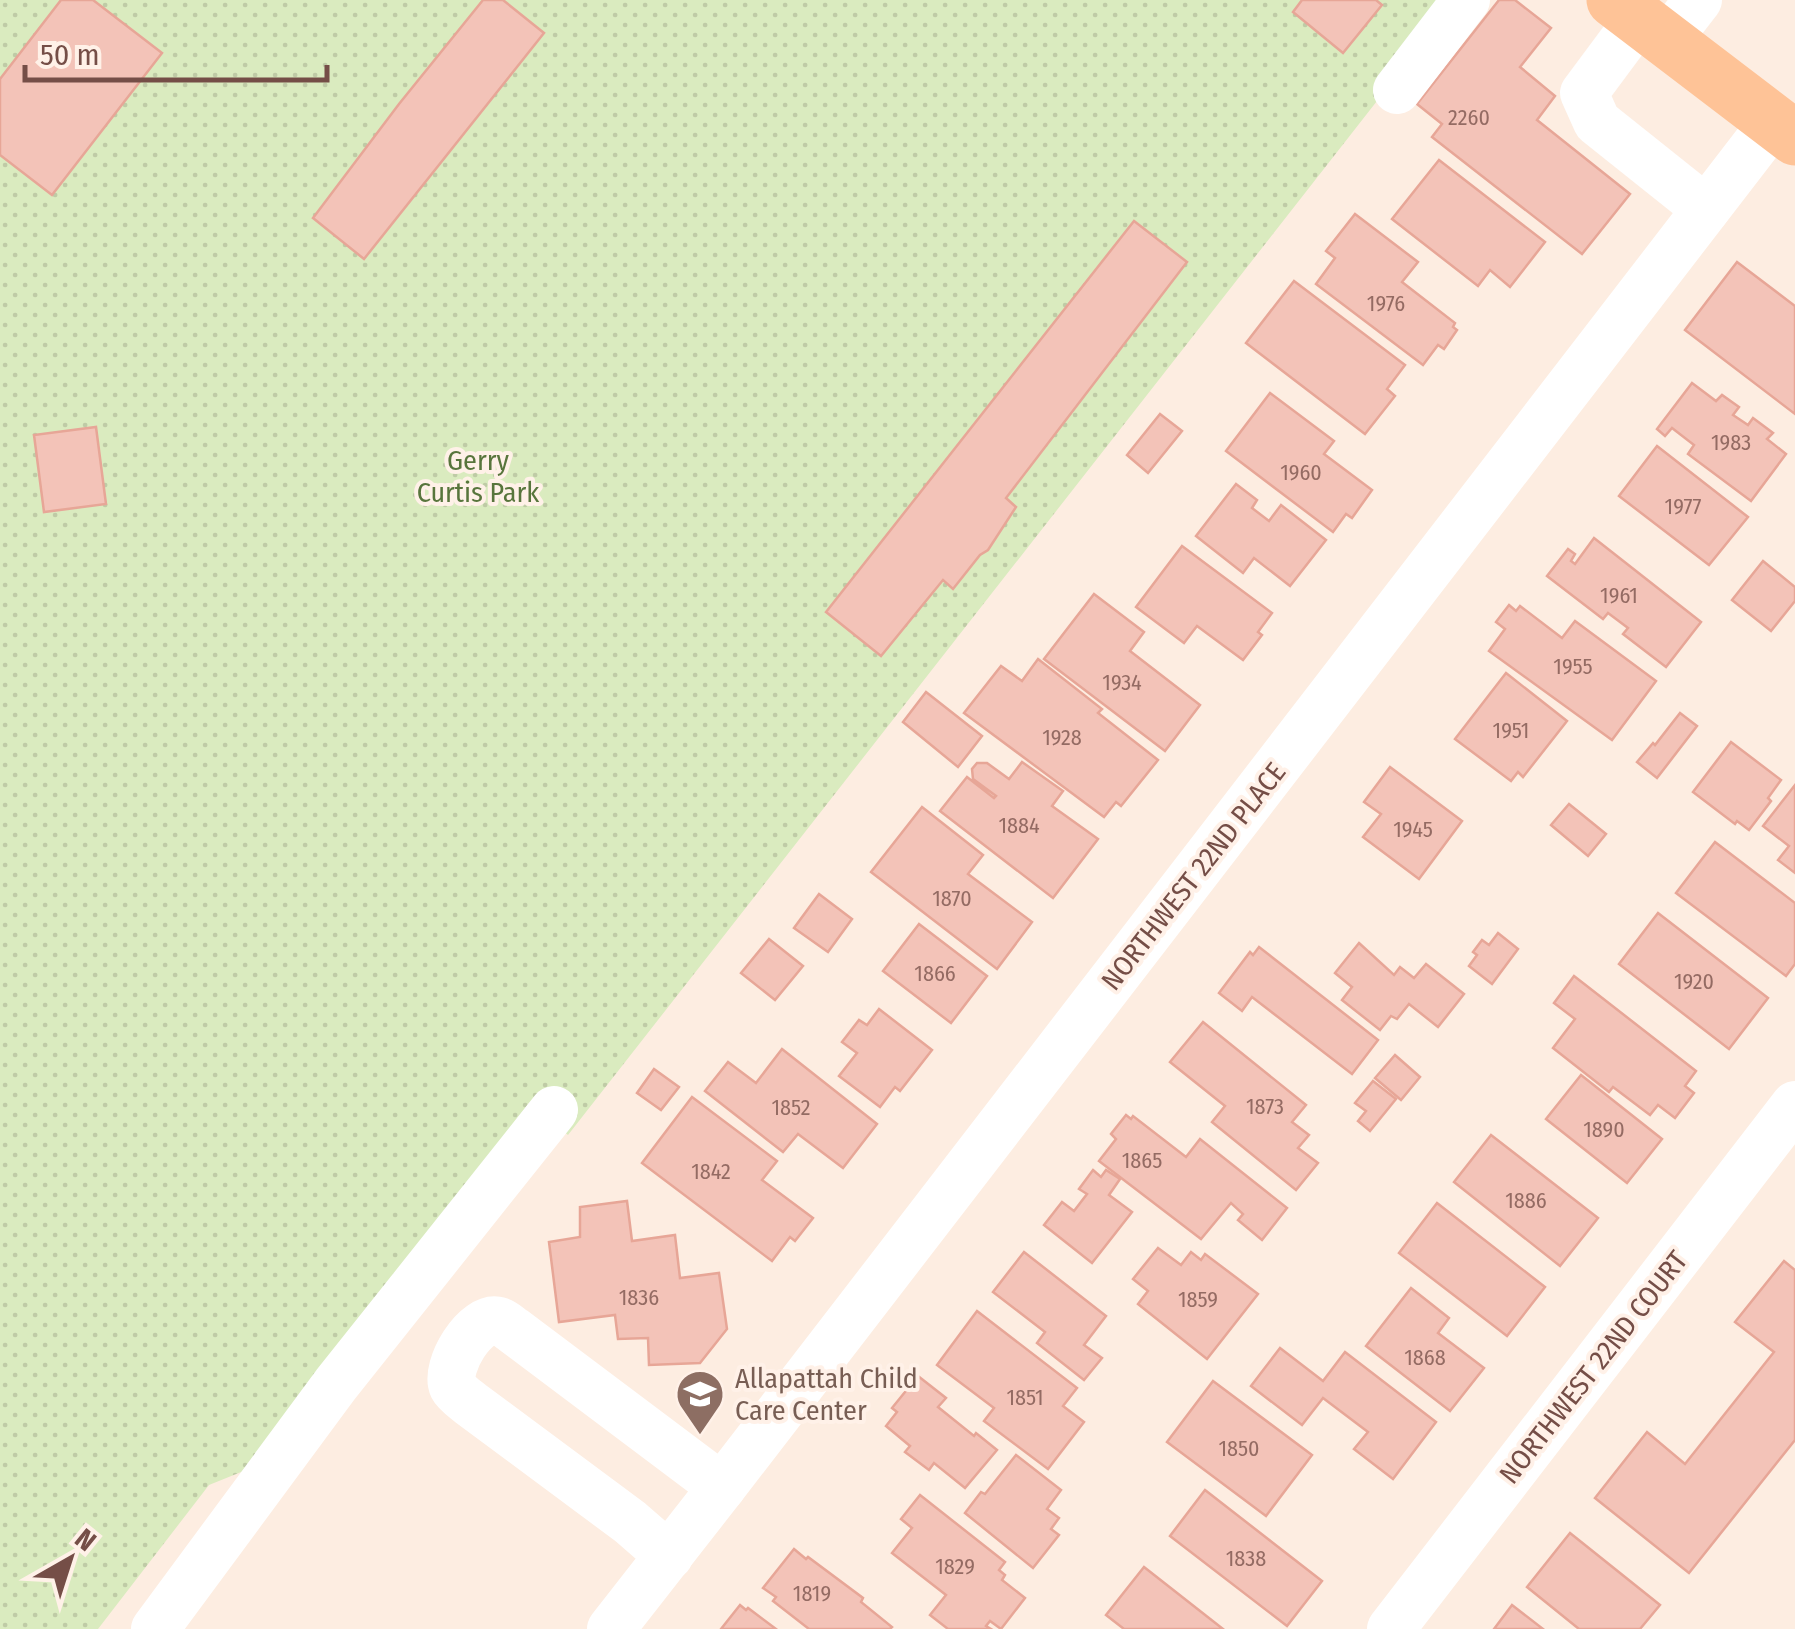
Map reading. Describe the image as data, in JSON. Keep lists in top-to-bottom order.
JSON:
{
  "streets": {
    "street": ["NORTHWEST 22ND PLACE", "NORTHWEST 22ND COURT"]
  },
  "parks": ["Gerry Curtis Park"],
  "places": {
    "school or university": ["Allapattah Child Care Center"]
  },
  "house_numbers": [
    "2260",
    "1976",
    "1983",
    "1960",
    "1977",
    "1961",
    "1955",
    "1934",
    "1951",
    "1928",
    "1884",
    "1945",
    "1870",
    "1866",
    "1920",
    "1873",
    "1852",
    "1890",
    "1865",
    "1842",
    "1886",
    "1836",
    "1859",
    "1868",
    "1851",
    "1850",
    "1838",
    "1829",
    "1819"
  ],
  "scale_bar": "50 m",
  "north": "top right"
}
